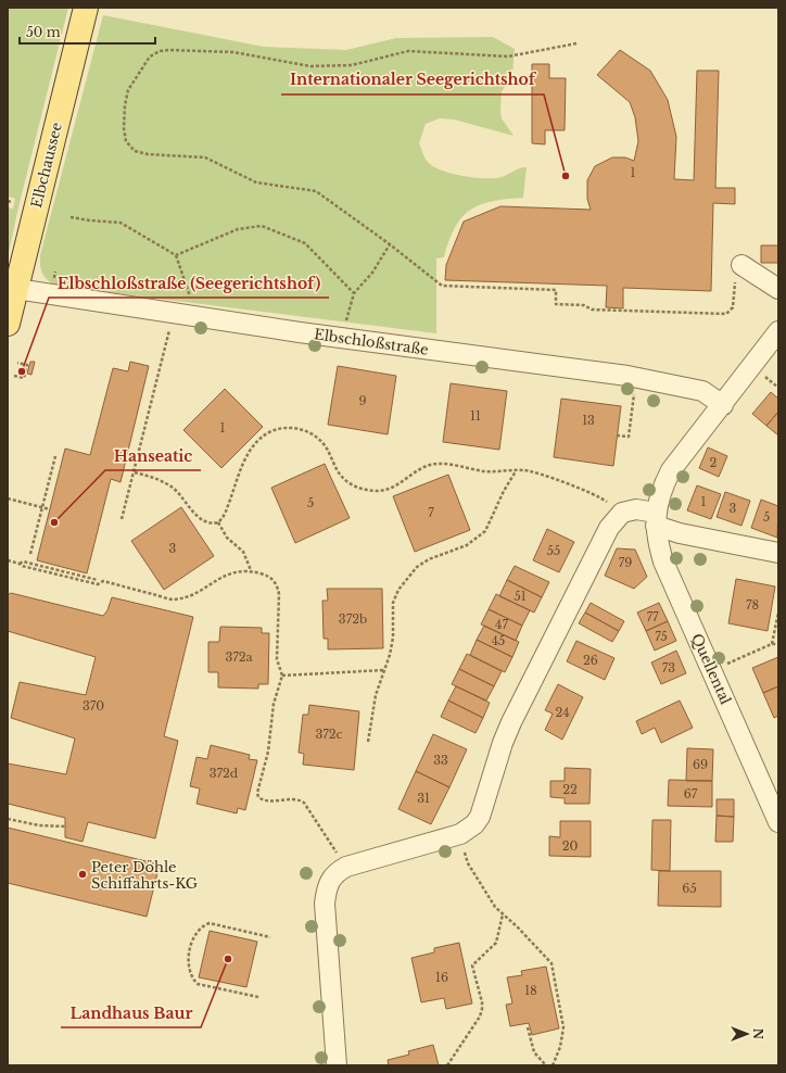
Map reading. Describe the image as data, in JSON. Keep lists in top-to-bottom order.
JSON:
{
  "streets": {
    "main road": ["Elbchaussee"],
    "street": ["Elbschloßstraße", "Quellental"]
  },
  "crossings": [
    ["Elbchaussee", "Elbschloßstraße"]
  ],
  "places": [
    "Internationaler Seegerichtshof",
    "Elbschloßstraße (Seegerichtshof)",
    "Hanseatic",
    "Peter Döhle Schiffahrts-KG",
    "Landhaus Baur"
  ],
  "house_numbers": [
    "1",
    "9",
    "11",
    "13",
    "1",
    "2",
    "1",
    "5",
    "3",
    "7",
    "5",
    "3",
    "55",
    "79",
    "51",
    "78",
    "77",
    "372b",
    "47",
    "75",
    "45",
    "372a",
    "26",
    "73",
    "370",
    "24",
    "372c",
    "33",
    "69",
    "372d",
    "22",
    "67",
    "31",
    "20",
    "65",
    "16",
    "18"
  ],
  "scale_bar": "50 m",
  "north": "right"
}
